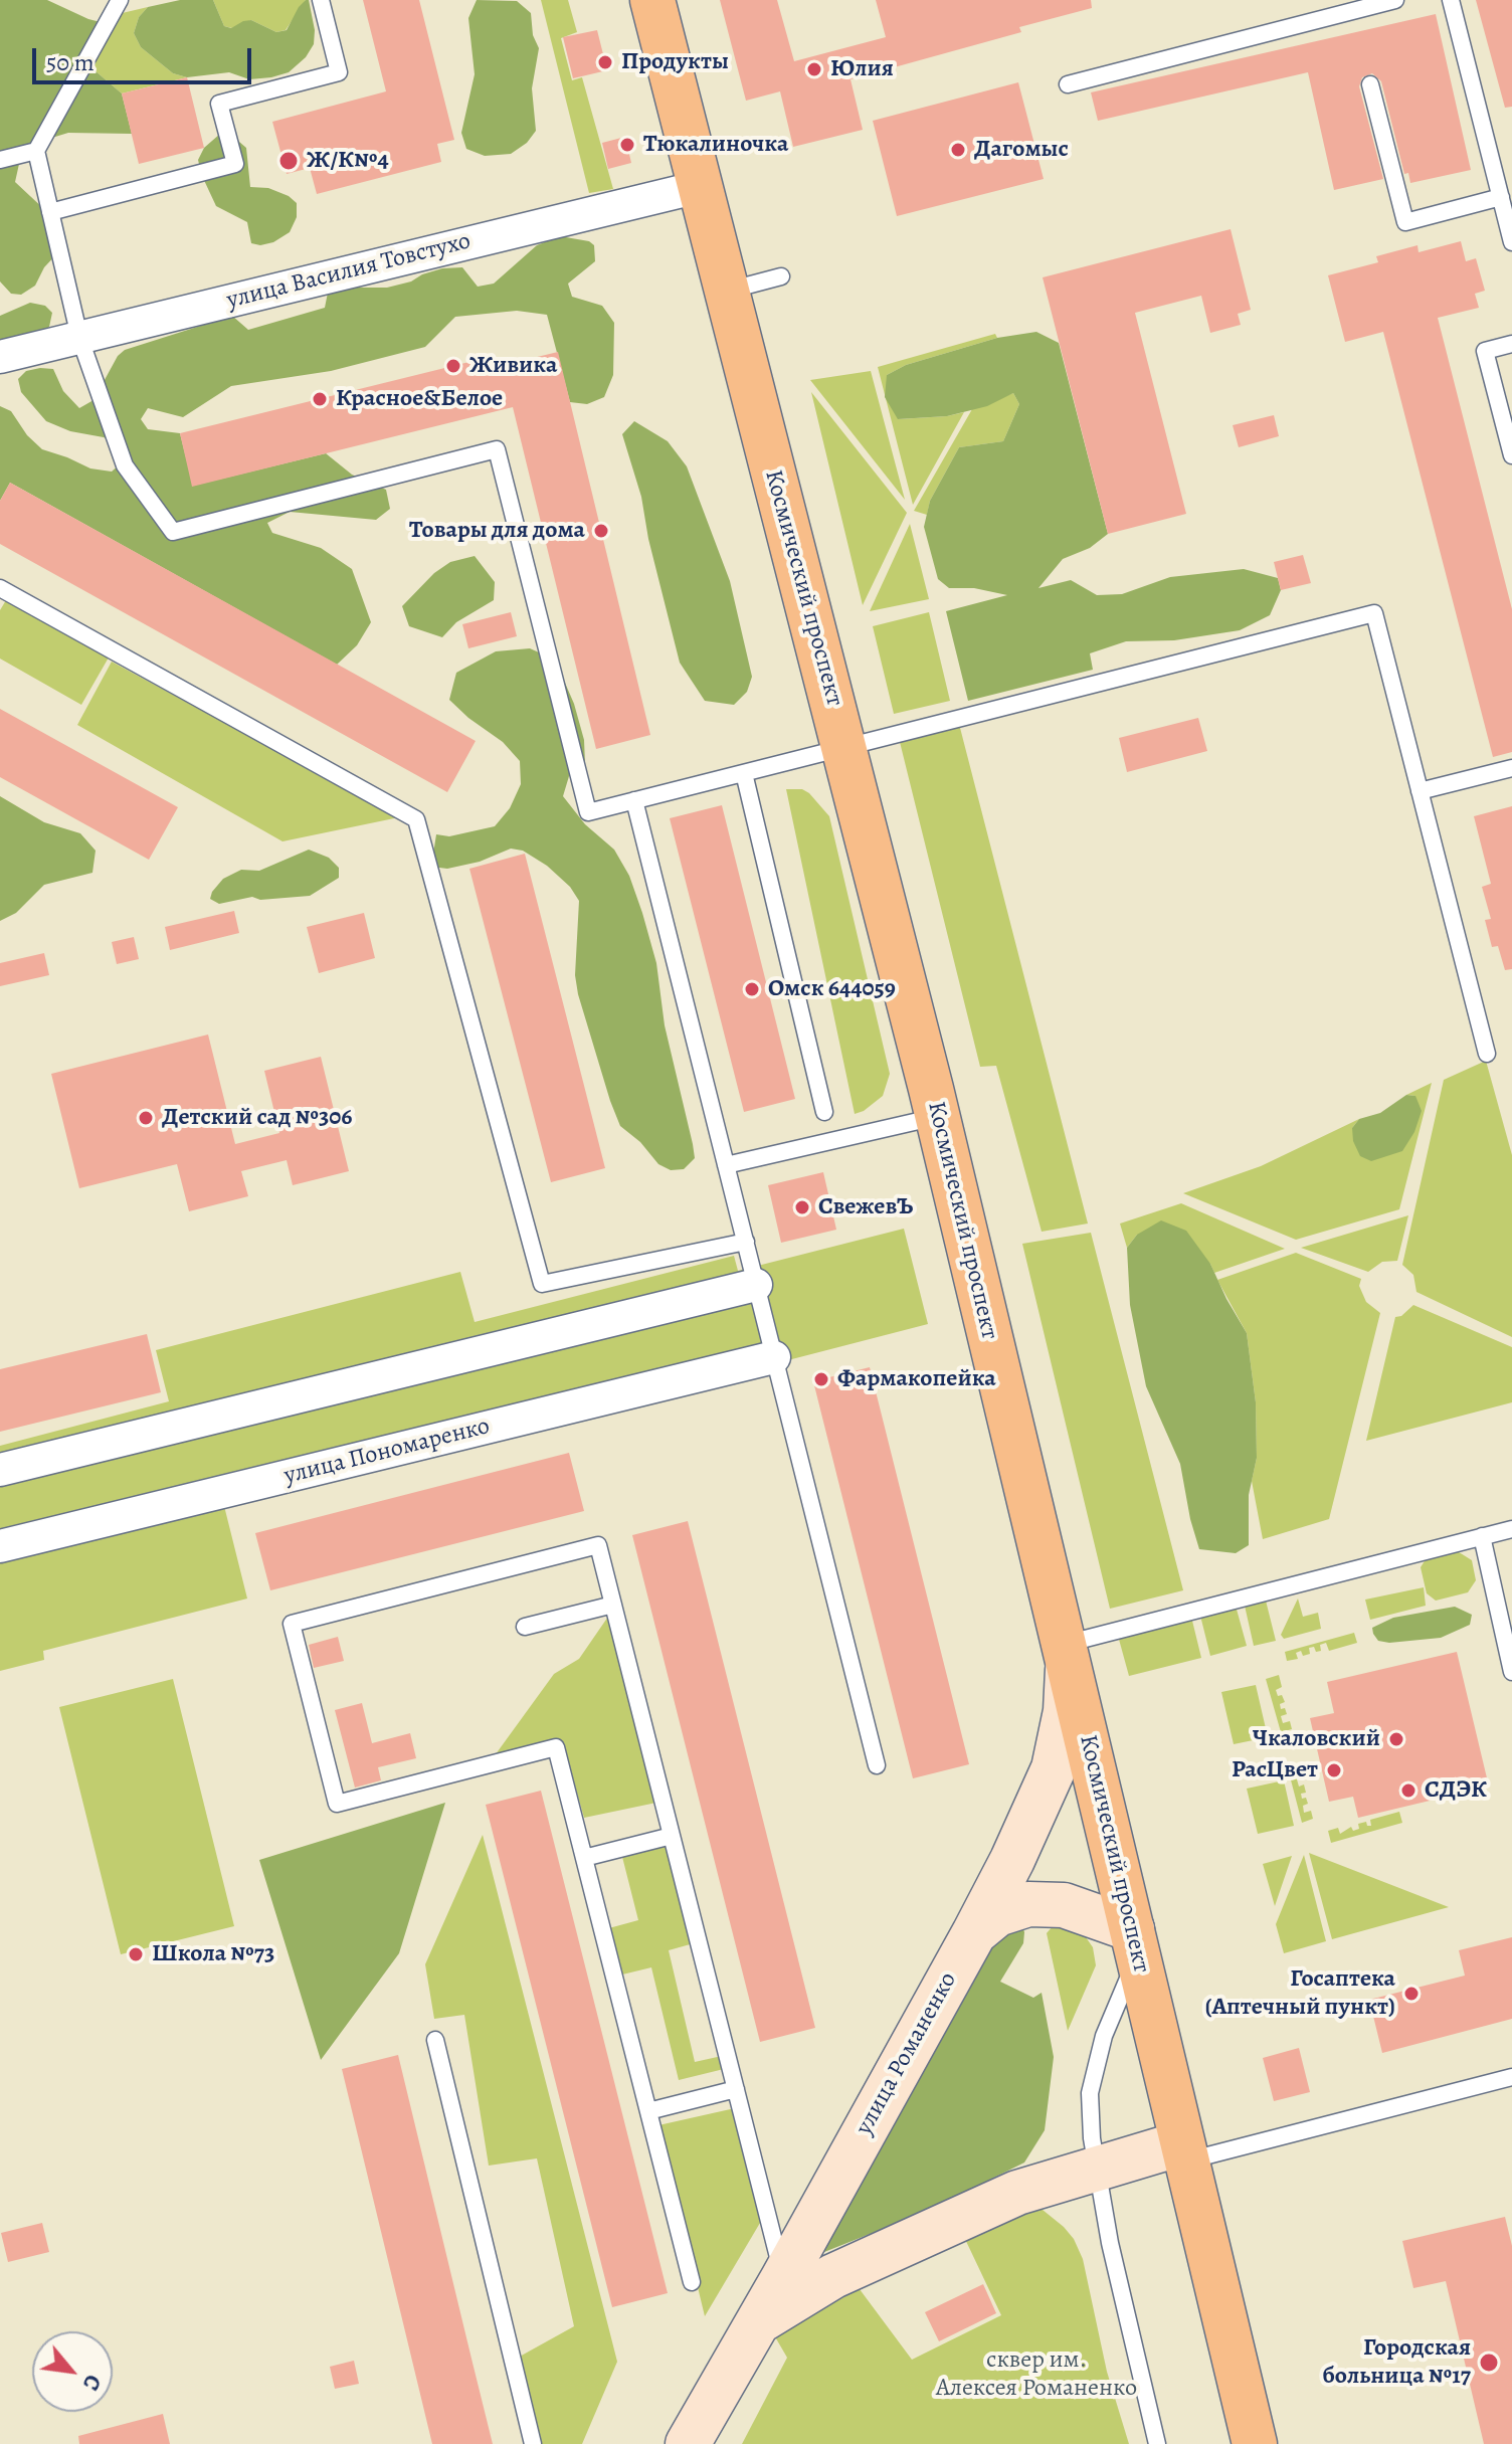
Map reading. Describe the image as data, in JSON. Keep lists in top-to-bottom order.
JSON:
{
  "streets": {
    "main road": ["Космический проспект", "улица Романенко"],
    "street": ["улица Василия Товстухо", "улица Пономаренко"]
  },
  "crossings": [
    ["улица Василия Товстухо", "Космический проспект"],
    ["Космический проспект", "улица Романенко"]
  ],
  "parks": ["сквер им. Алексея Романенко"],
  "places": [
    "Продукты",
    "Юлия",
    "Тюкалиночка",
    "Дагомыс",
    "Ж/К№4",
    "Живика",
    "Красное&Белое",
    "Товары для дома",
    "Омск 644059",
    "Детский сад №306",
    "СвежевЪ",
    "Фармакопейка",
    "Чкаловский",
    "РасЦвет",
    "СДЭК",
    "Школа №73",
    "Госаптека (Аптечный пункт)",
    "Городская больница №17"
  ],
  "scale_bar": "50 m",
  "north": "bottom right"
}
